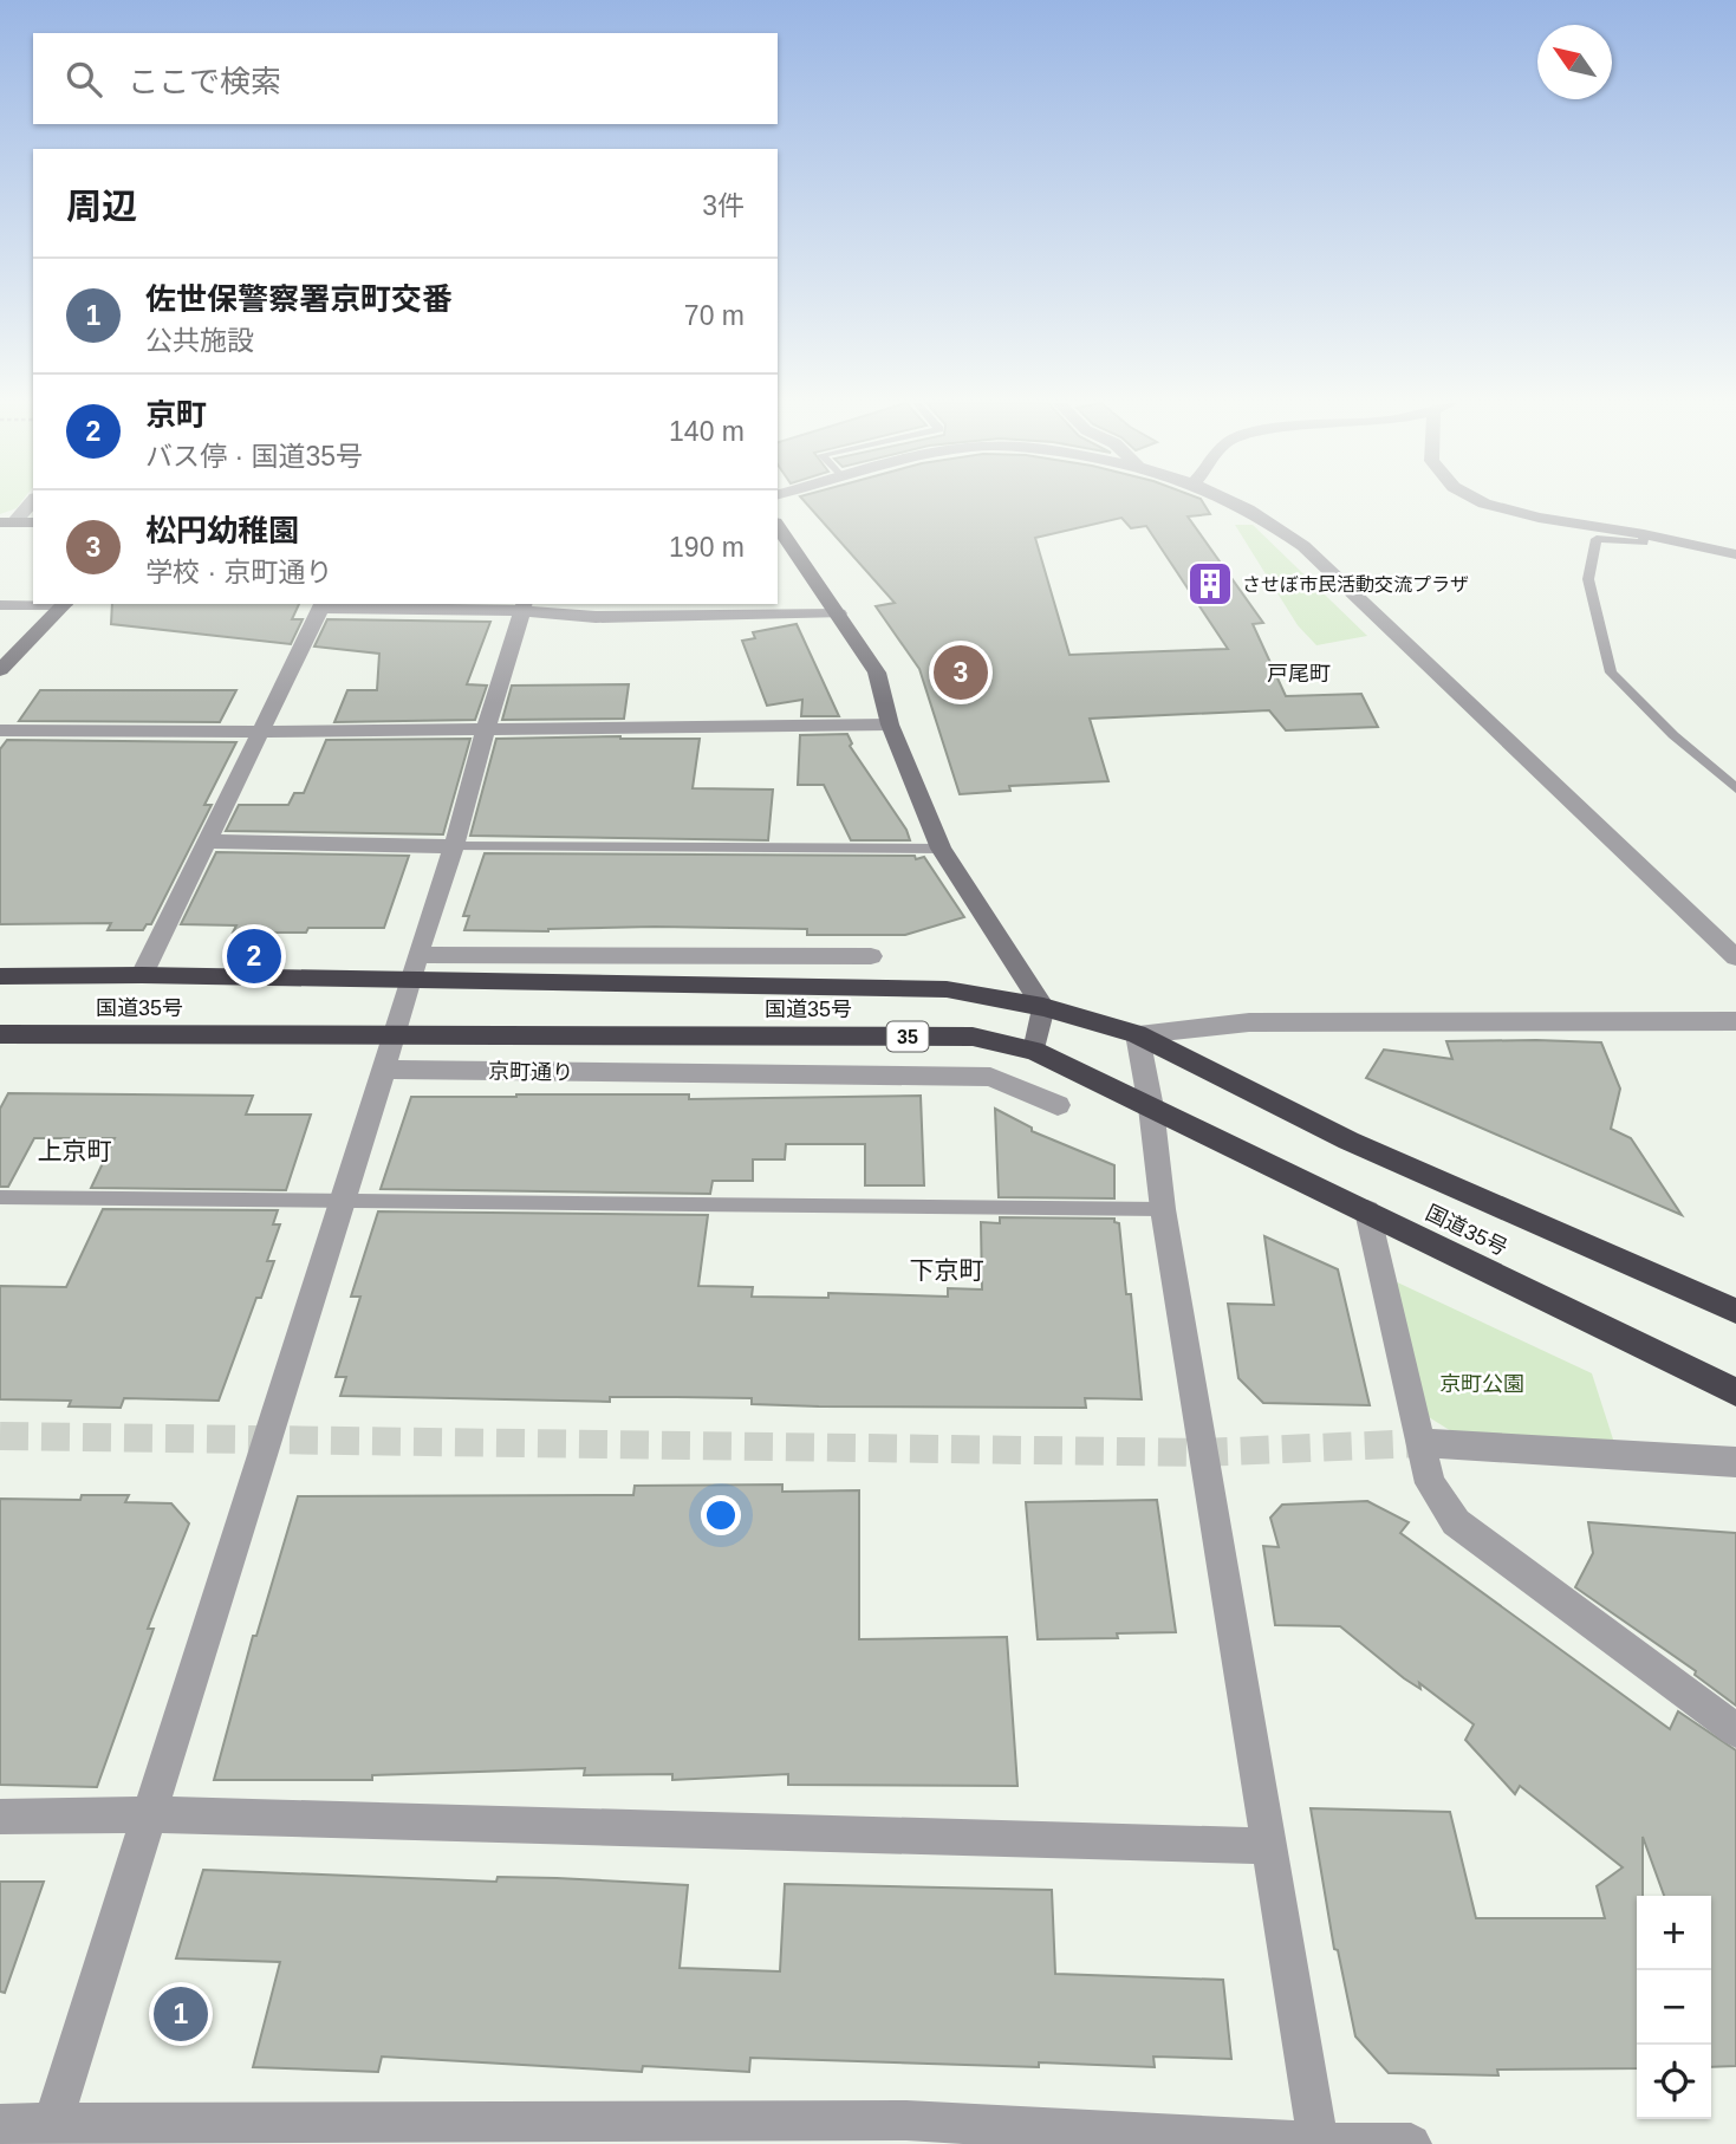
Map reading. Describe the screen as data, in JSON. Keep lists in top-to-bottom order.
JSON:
{
  "streets": {
    "highway": ["国道35号", "35"],
    "street": ["京町通り"]
  },
  "districts": ["戸尾町", "上京町", "下京町"],
  "parks": ["京町公園"],
  "places": {
    "building": ["させぼ市民活動交流プラザ"]
  },
  "north": "top left",
  "page": {
    "search": "ここで検索",
    "heading": ["周辺", "3件"],
    "list": [
      {
        "mark": "1",
        "name": "佐世保警察署京町交番",
        "note": "公共施設",
        "value": "70 m"
      },
      {
        "mark": "2",
        "name": "京町",
        "note": "バス停 · 国道35号",
        "value": "140 m"
      },
      {
        "mark": "3",
        "name": "松円幼稚園",
        "note": "学校 · 京町通り",
        "value": "190 m"
      }
    ],
    "pins": ["3", "2", "1"],
    "map_buttons": ["+", "−"]
  }
}
